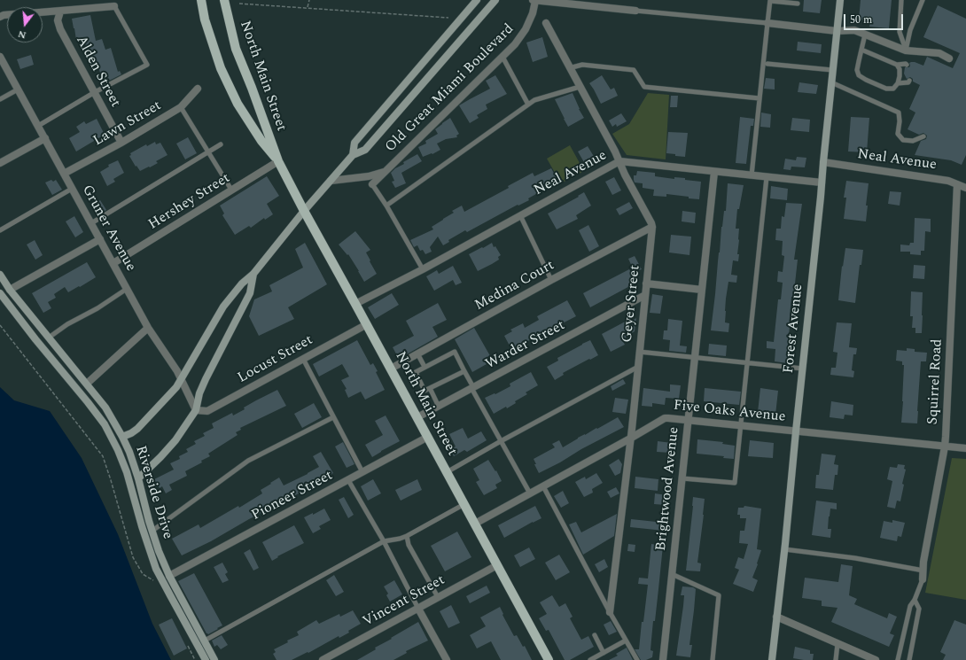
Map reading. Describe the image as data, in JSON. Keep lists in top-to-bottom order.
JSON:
{
  "streets": {
    "main road": ["North Main Street", "Forest Avenue", "Riverside Drive"],
    "street": [
      "Alden Street",
      "Old Great Miami Boulevard",
      "Lawn Street",
      "Neal Avenue",
      "Hershey Street",
      "Gruner Avenue",
      "Medina Court",
      "Geyer Street",
      "Warder Street",
      "Locust Street",
      "Squirrel Road",
      "Five Oaks Avenue",
      "Brightwood Avenue",
      "Pioneer Street",
      "Vincent Street"
    ]
  },
  "crossings": [
    ["Alden Street", "Lawn Street"],
    ["North Main Street", "Neal Avenue"],
    ["North Main Street", "Hershey Street"],
    ["North Main Street", "Medina Court"],
    ["North Main Street", "Warder Street"],
    ["North Main Street", "Locust Street"],
    ["North Main Street", "Five Oaks Avenue"],
    ["North Main Street", "Pioneer Street"],
    ["North Main Street", "Vincent Street"],
    ["Lawn Street", "Gruner Avenue"],
    ["Neal Avenue", "Forest Avenue"],
    ["Neal Avenue", "Squirrel Road"],
    ["Neal Avenue", "Brightwood Avenue"],
    ["Hershey Street", "Gruner Avenue"],
    ["Gruner Avenue", "Locust Street"],
    ["Medina Court", "Geyer Street"],
    ["Geyer Street", "Warder Street"],
    ["Geyer Street", "Five Oaks Avenue"],
    ["Forest Avenue", "Five Oaks Avenue"],
    ["Squirrel Road", "Five Oaks Avenue"],
    ["Five Oaks Avenue", "Brightwood Avenue"],
    ["Riverside Drive", "Pioneer Street"]
  ],
  "scale_bar": "50 m",
  "north": "bottom"
}
